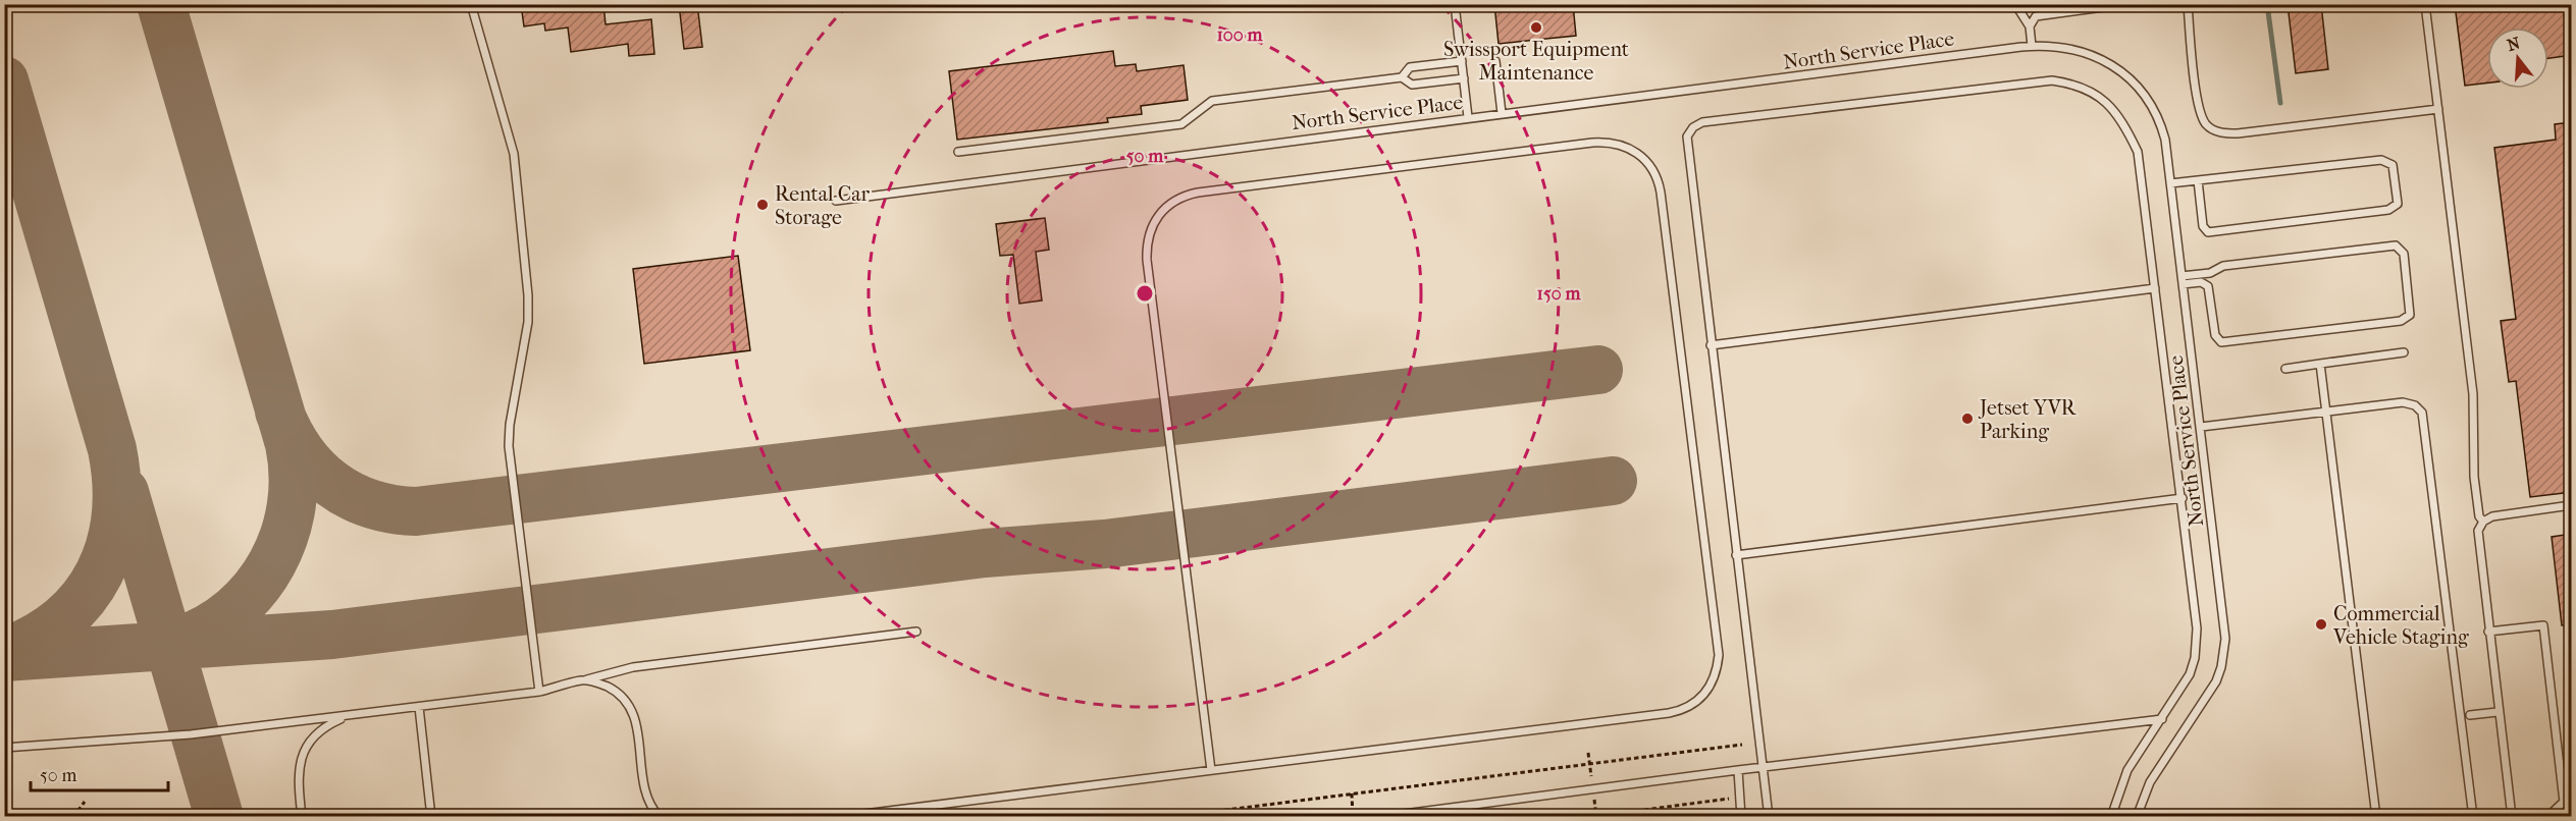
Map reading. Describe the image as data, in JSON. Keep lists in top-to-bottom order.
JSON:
{
  "streets": {
    "lane": ["North Service Place"]
  },
  "places": [
    "Swissport Equipment Maintenance",
    "Rental Car Storage",
    "Jetset YVR Parking",
    "Commercial Vehicle Staging"
  ],
  "scale_bar": "50 m",
  "north": "top",
  "rings": ["100 m", "50 m", "150 m"]
}
